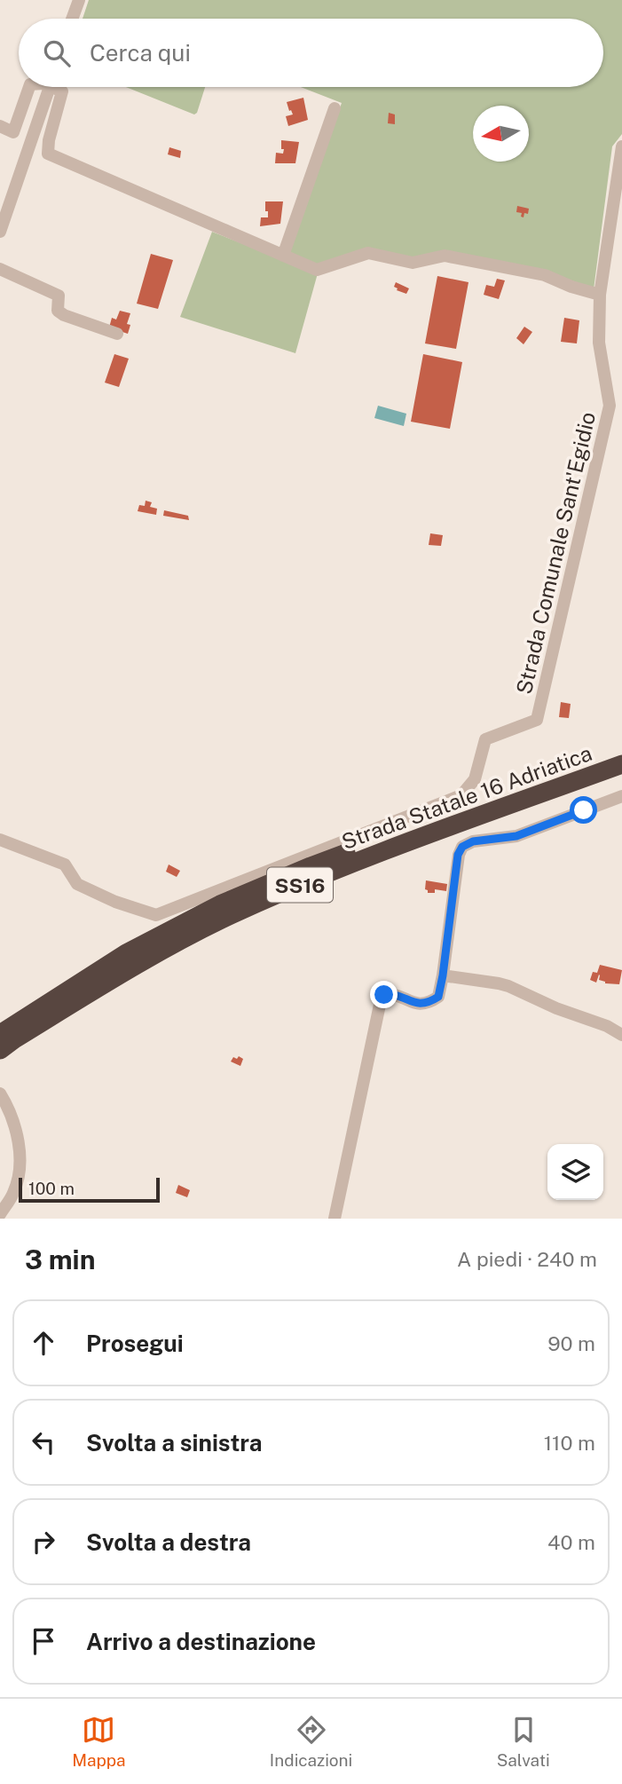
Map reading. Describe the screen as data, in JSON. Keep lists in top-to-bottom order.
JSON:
{
  "streets": {
    "highway": ["Strada Statale 16 Adriatica", "SS16"],
    "street": ["Strada Comunale Sant'Egidio"]
  },
  "scale_bar": "100 m",
  "north": "left",
  "page": {
    "search": "Cerca qui",
    "scale": "100 m",
    "heading": ["3 min", "A piedi · 240 m"],
    "list": [
      ["Prosegui", "90 m"],
      ["Svolta a sinistra", "110 m"],
      ["Svolta a destra", "40 m"],
      "Arrivo a destinazione"
    ],
    "nav": ["Mappa", "Indicazioni", "Salvati"]
  }
}
